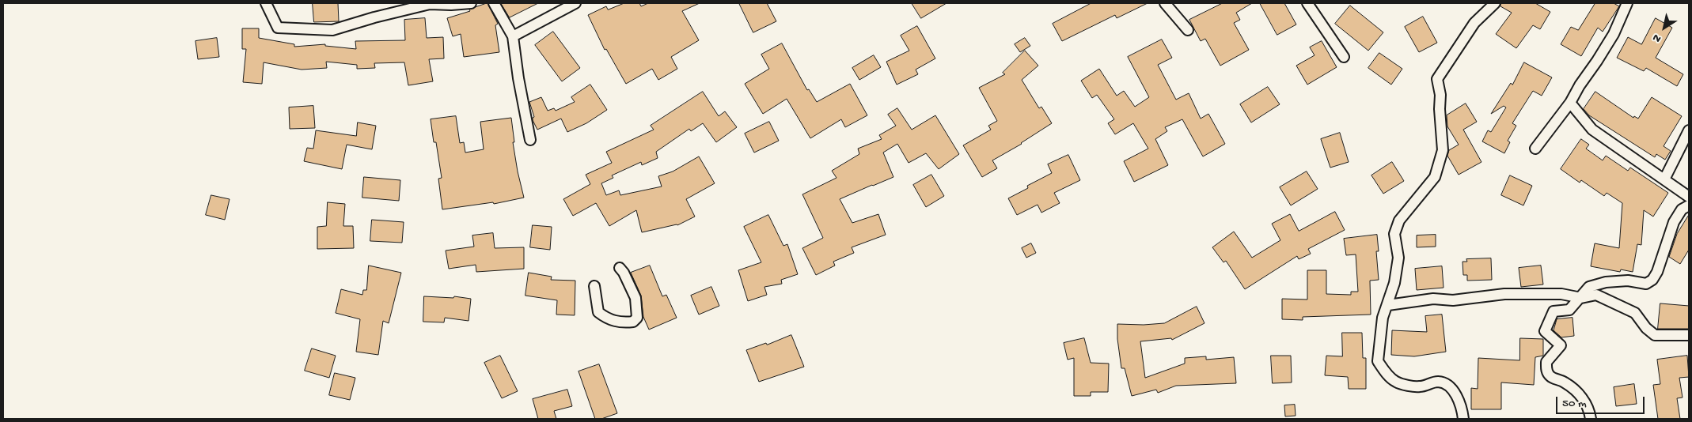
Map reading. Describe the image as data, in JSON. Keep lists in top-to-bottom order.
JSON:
{
  "scale_bar": "50 m",
  "north": "bottom left"
}
